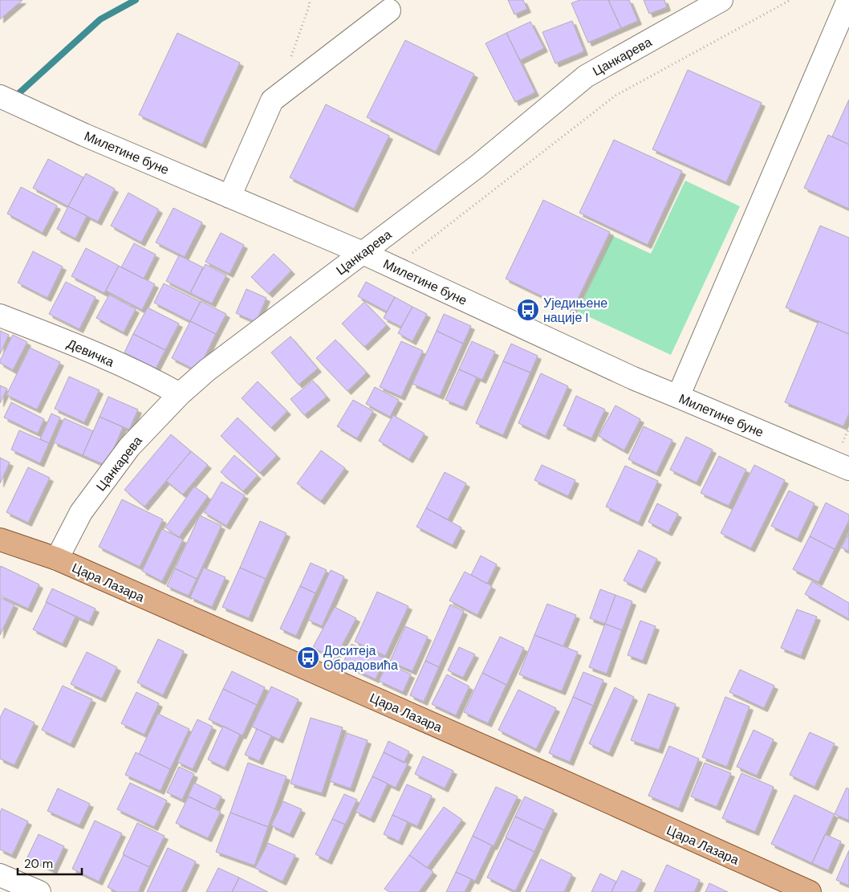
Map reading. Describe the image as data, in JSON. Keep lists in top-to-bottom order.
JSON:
{
  "streets": {
    "main road": ["Цара Лазара"],
    "street": ["Цанкарева", "Милетине буне", "Девичка"]
  },
  "crossings": [
    ["Цанкарева", "Милетине буне"],
    ["Цанкарева", "Девичка"],
    ["Цанкарева", "Цара Лазара"]
  ],
  "places": {
    "bus stop": ["Уједињене нације I", "Доситеја Обрадовића"]
  },
  "scale_bar": "20 m"
}
